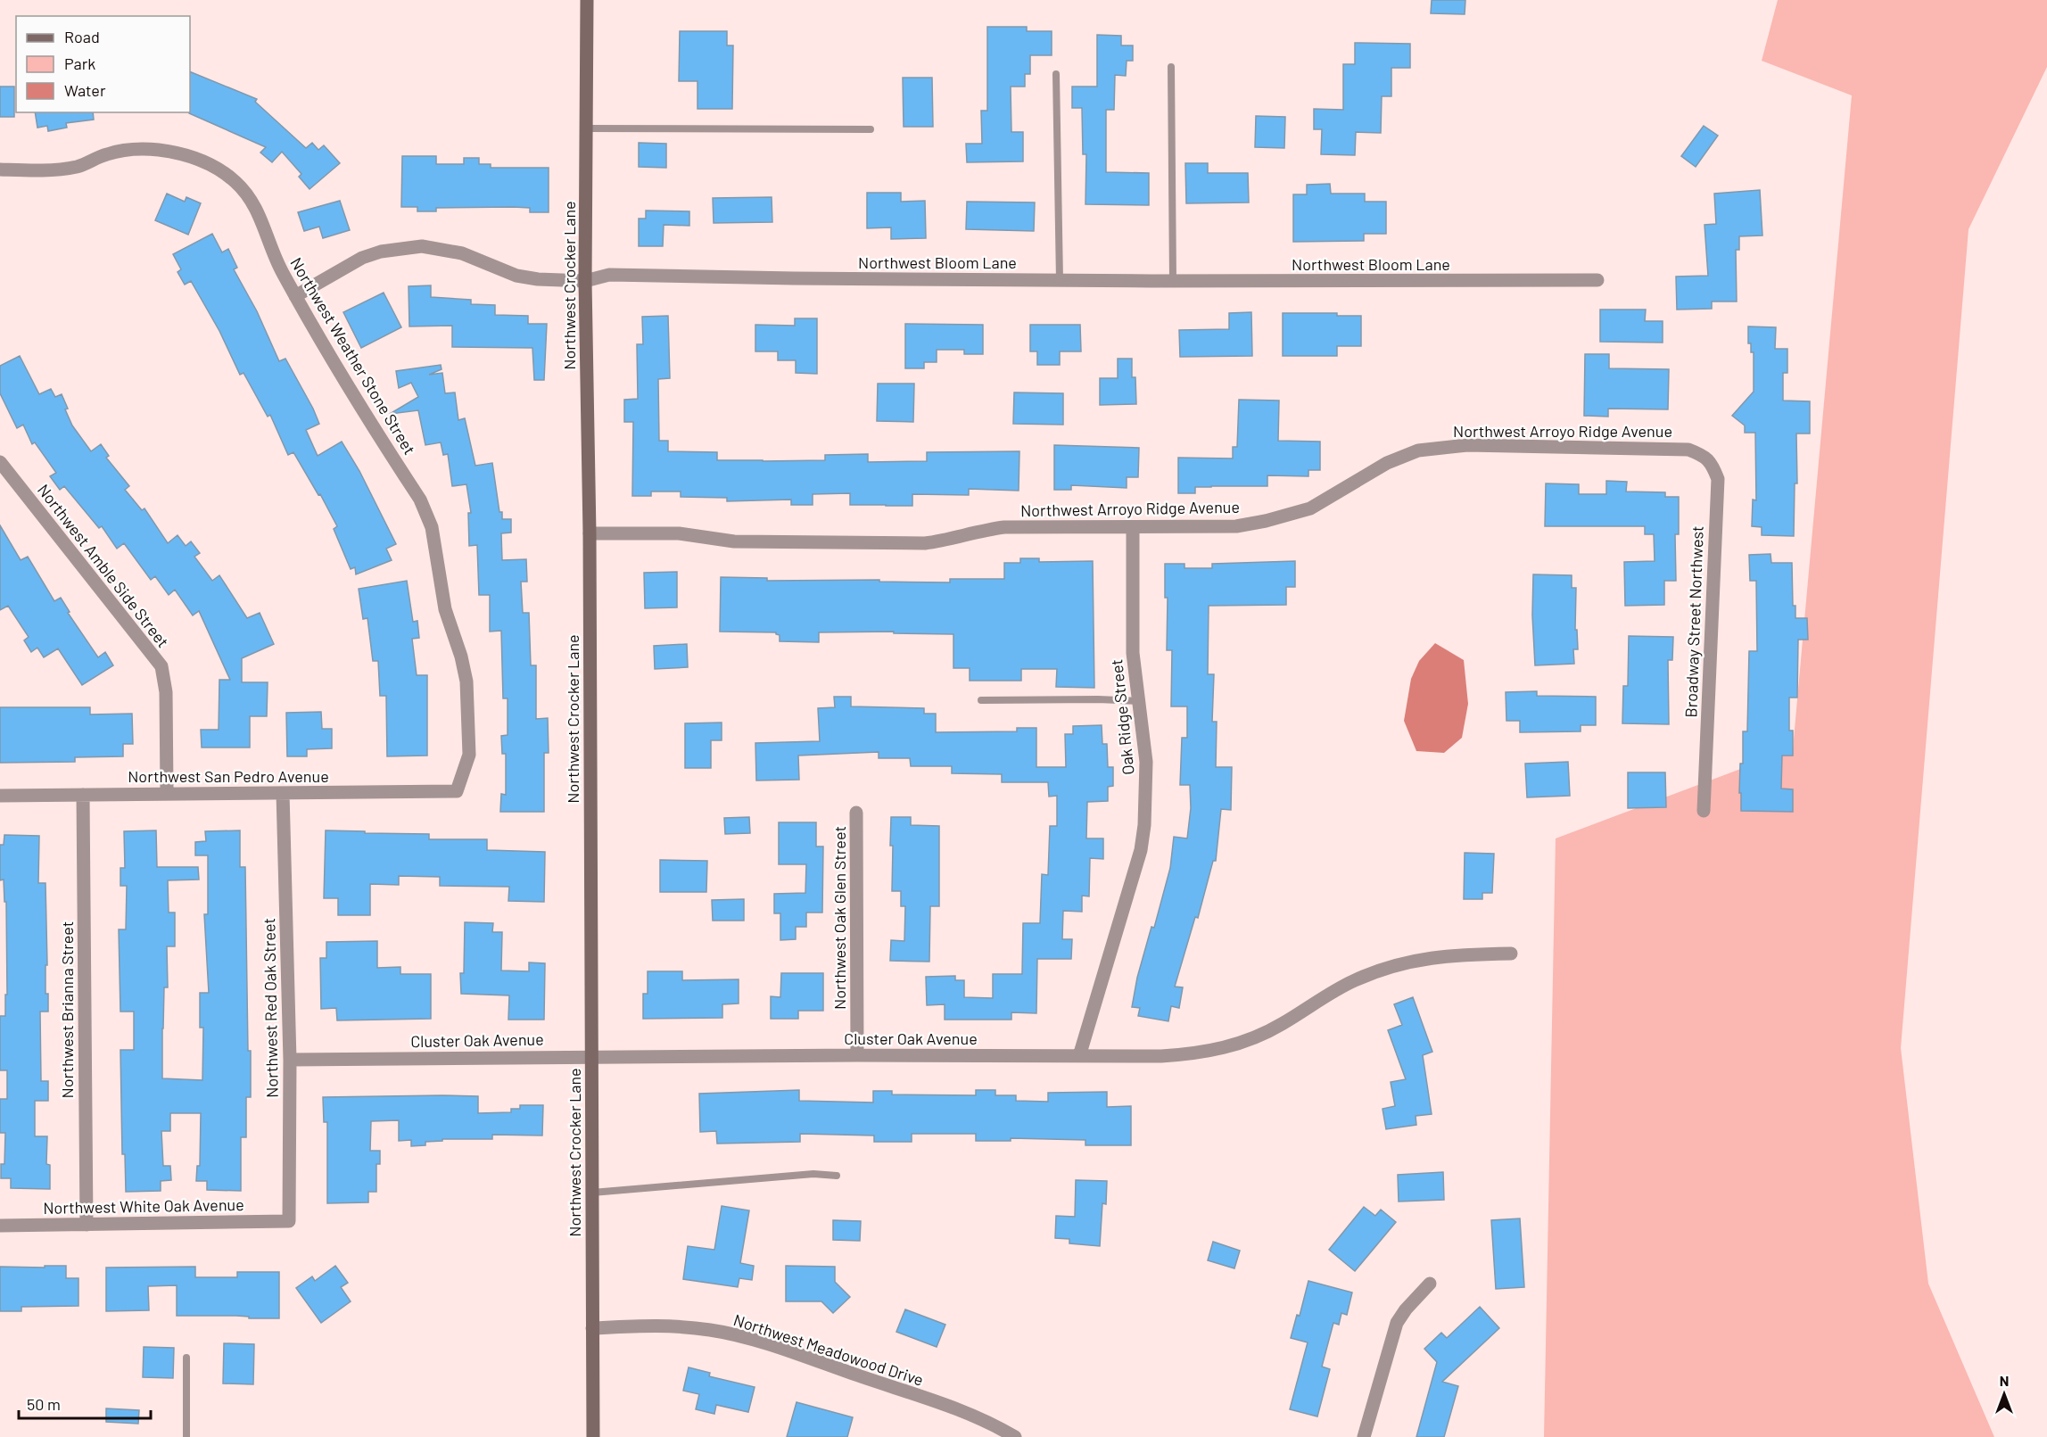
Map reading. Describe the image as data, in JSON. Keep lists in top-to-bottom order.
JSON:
{
  "streets": {
    "street": [
      "Northwest Bloom Lane",
      "Northwest Crocker Lane",
      "Northwest Weather Stone Street",
      "Northwest Arroyo Ridge Avenue",
      "Northwest Amble Side Street",
      "Broadway Street Northwest",
      "Oak Ridge Street",
      "Northwest San Pedro Avenue",
      "Northwest Oak Glen Street",
      "Northwest Red Oak Street",
      "Northwest Brianna Street",
      "Cluster Oak Avenue",
      "Northwest White Oak Avenue",
      "Northwest Meadowood Drive"
    ]
  },
  "crossings": [
    ["Northwest Bloom Lane", "Northwest Crocker Lane"],
    ["Northwest Bloom Lane", "Northwest Weather Stone Street"],
    ["Northwest Crocker Lane", "Northwest Arroyo Ridge Avenue"],
    ["Northwest Crocker Lane", "Cluster Oak Avenue"],
    ["Northwest Crocker Lane", "Northwest Meadowood Drive"],
    ["Northwest Weather Stone Street", "Northwest San Pedro Avenue"],
    ["Northwest Arroyo Ridge Avenue", "Broadway Street Northwest"],
    ["Northwest Arroyo Ridge Avenue", "Oak Ridge Street"],
    ["Northwest Amble Side Street", "Northwest San Pedro Avenue"],
    ["Oak Ridge Street", "Cluster Oak Avenue"],
    ["Northwest San Pedro Avenue", "Northwest Red Oak Street"],
    ["Northwest San Pedro Avenue", "Northwest Brianna Street"],
    ["Northwest Oak Glen Street", "Cluster Oak Avenue"],
    ["Northwest Red Oak Street", "Cluster Oak Avenue"],
    ["Northwest Red Oak Street", "Northwest White Oak Avenue"],
    ["Northwest Brianna Street", "Northwest White Oak Avenue"]
  ],
  "legend": ["Road", "Park", "Water"],
  "scale_bar": "50 m",
  "north": "top"
}
